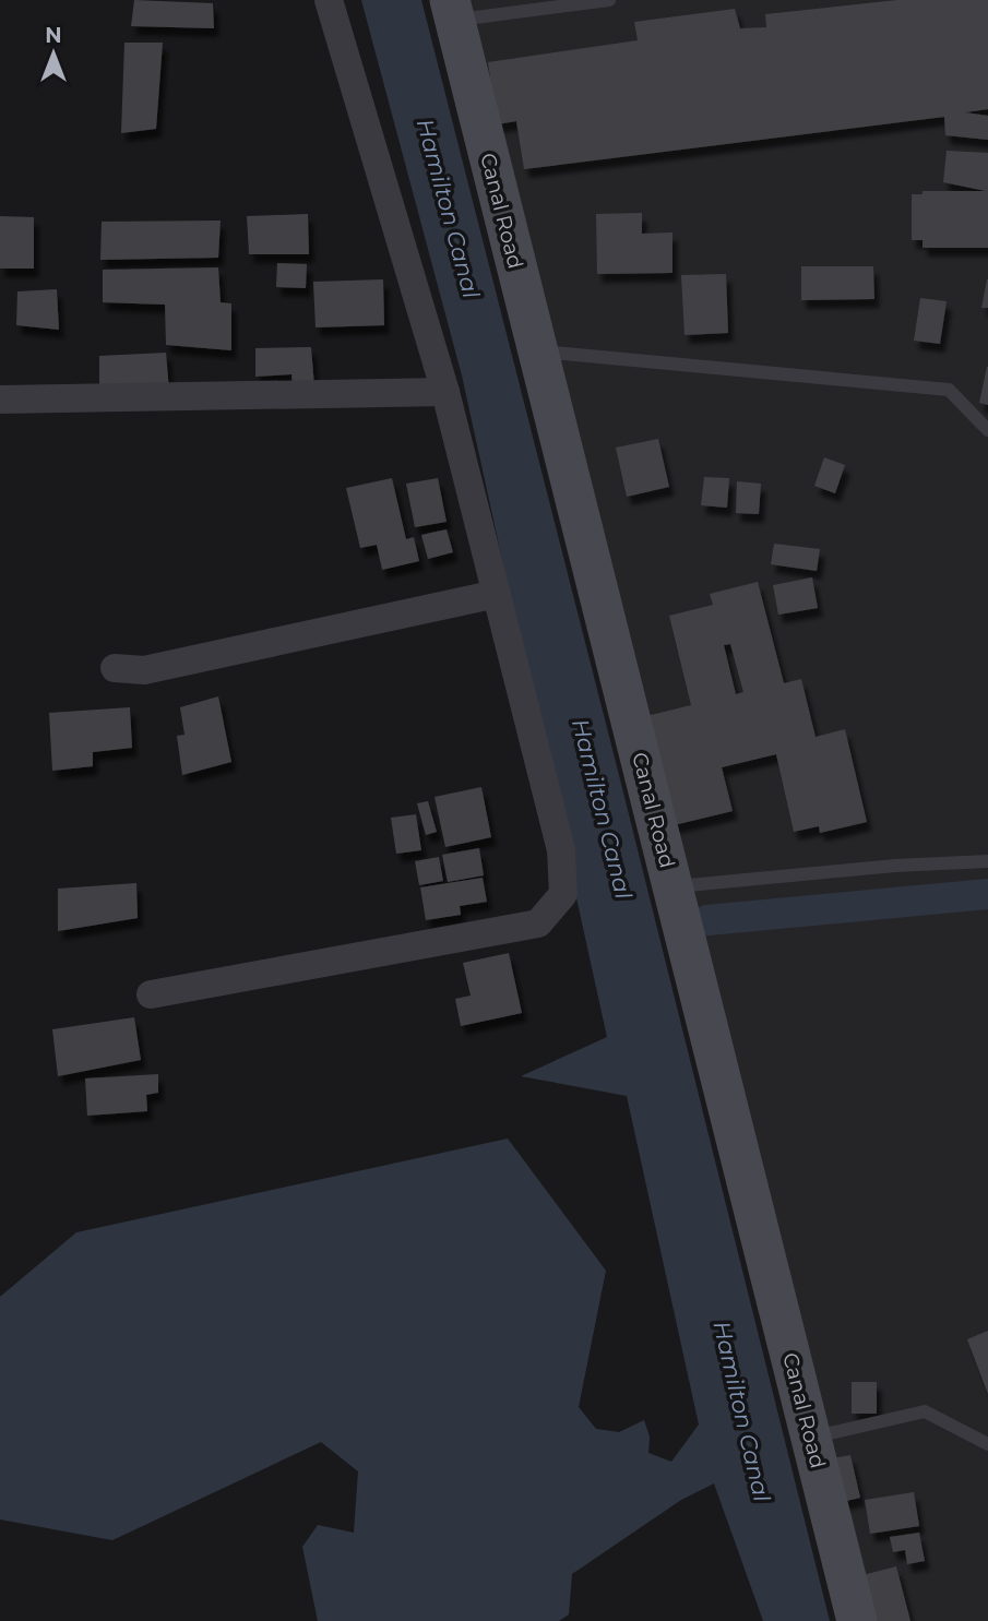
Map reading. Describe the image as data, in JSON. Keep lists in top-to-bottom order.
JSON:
{
  "streets": {
    "main road": ["Canal Road"]
  },
  "water": ["Hamilton Canal"],
  "north": "top"
}
